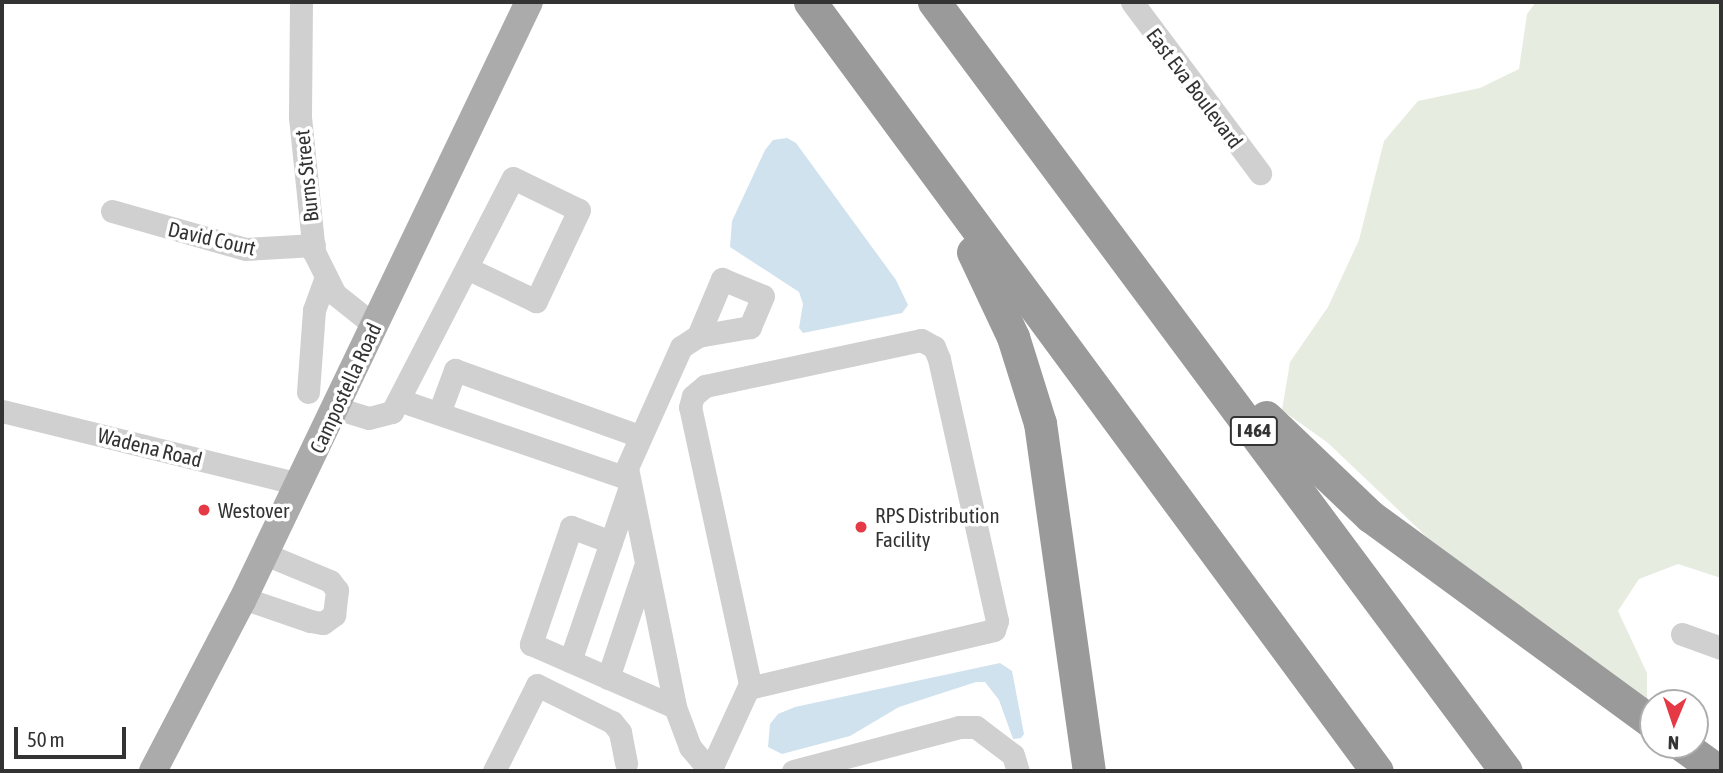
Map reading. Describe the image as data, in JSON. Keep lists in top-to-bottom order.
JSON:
{
  "streets": {
    "highway": ["I 464"],
    "main road": ["Campostella Road"],
    "street": [
      "East Eva Boulevard",
      "Burns Street",
      "David Court",
      "Wadena Road"
    ]
  },
  "crossings": [
    ["Burns Street", "David Court"],
    ["Burns Street", "Campostella Road"],
    ["Campostella Road", "Wadena Road"]
  ],
  "places": ["Westover", "RPS Distribution Facility"],
  "scale_bar": "50 m",
  "north": "bottom"
}
